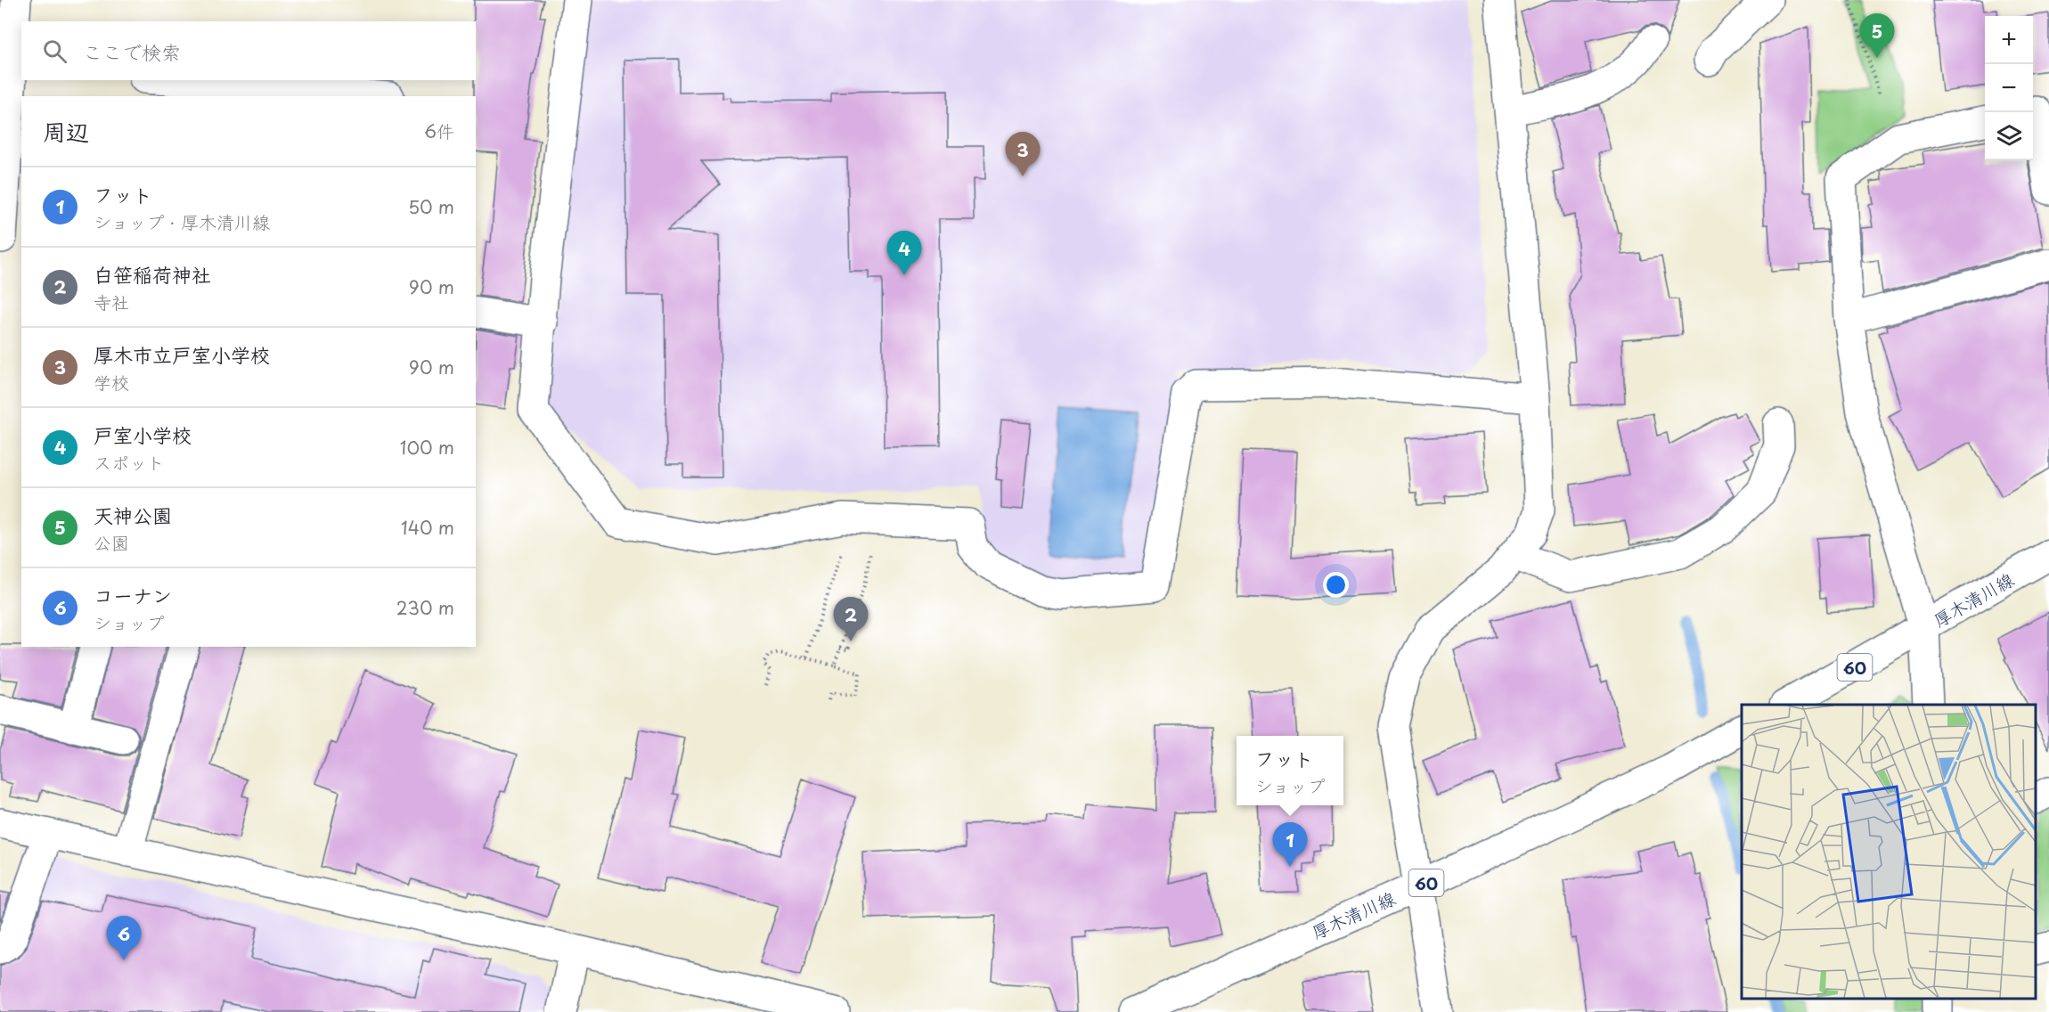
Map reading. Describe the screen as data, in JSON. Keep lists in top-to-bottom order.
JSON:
{
  "streets": {
    "street": ["厚木清川線", "60"]
  },
  "crossings": [
    ["厚木清川線", "60"]
  ],
  "page": {
    "pins": [
      "5",
      "3",
      "4",
      "2",
      "1",
      "6"
    ],
    "map_buttons": ["+", "−"],
    "search": "ここで検索",
    "heading": ["周辺", "6件"],
    "list": [
      {
        "mark": "1",
        "name": "フット",
        "note": "ショップ · 厚木清川線",
        "value": "50 m"
      },
      {
        "mark": "2",
        "name": "白笹稲荷神社",
        "note": "寺社",
        "value": "90 m"
      },
      {
        "mark": "3",
        "name": "厚木市立戸室小学校",
        "note": "学校",
        "value": "90 m"
      },
      {
        "mark": "4",
        "name": "戸室小学校",
        "note": "スポット",
        "value": "100 m"
      },
      {
        "mark": "5",
        "name": "天神公園",
        "note": "公園",
        "value": "140 m"
      },
      {
        "mark": "6",
        "name": "コーナン",
        "note": "ショップ",
        "value": "230 m"
      }
    ],
    "popup": ["フット", "ショップ"]
  }
}
